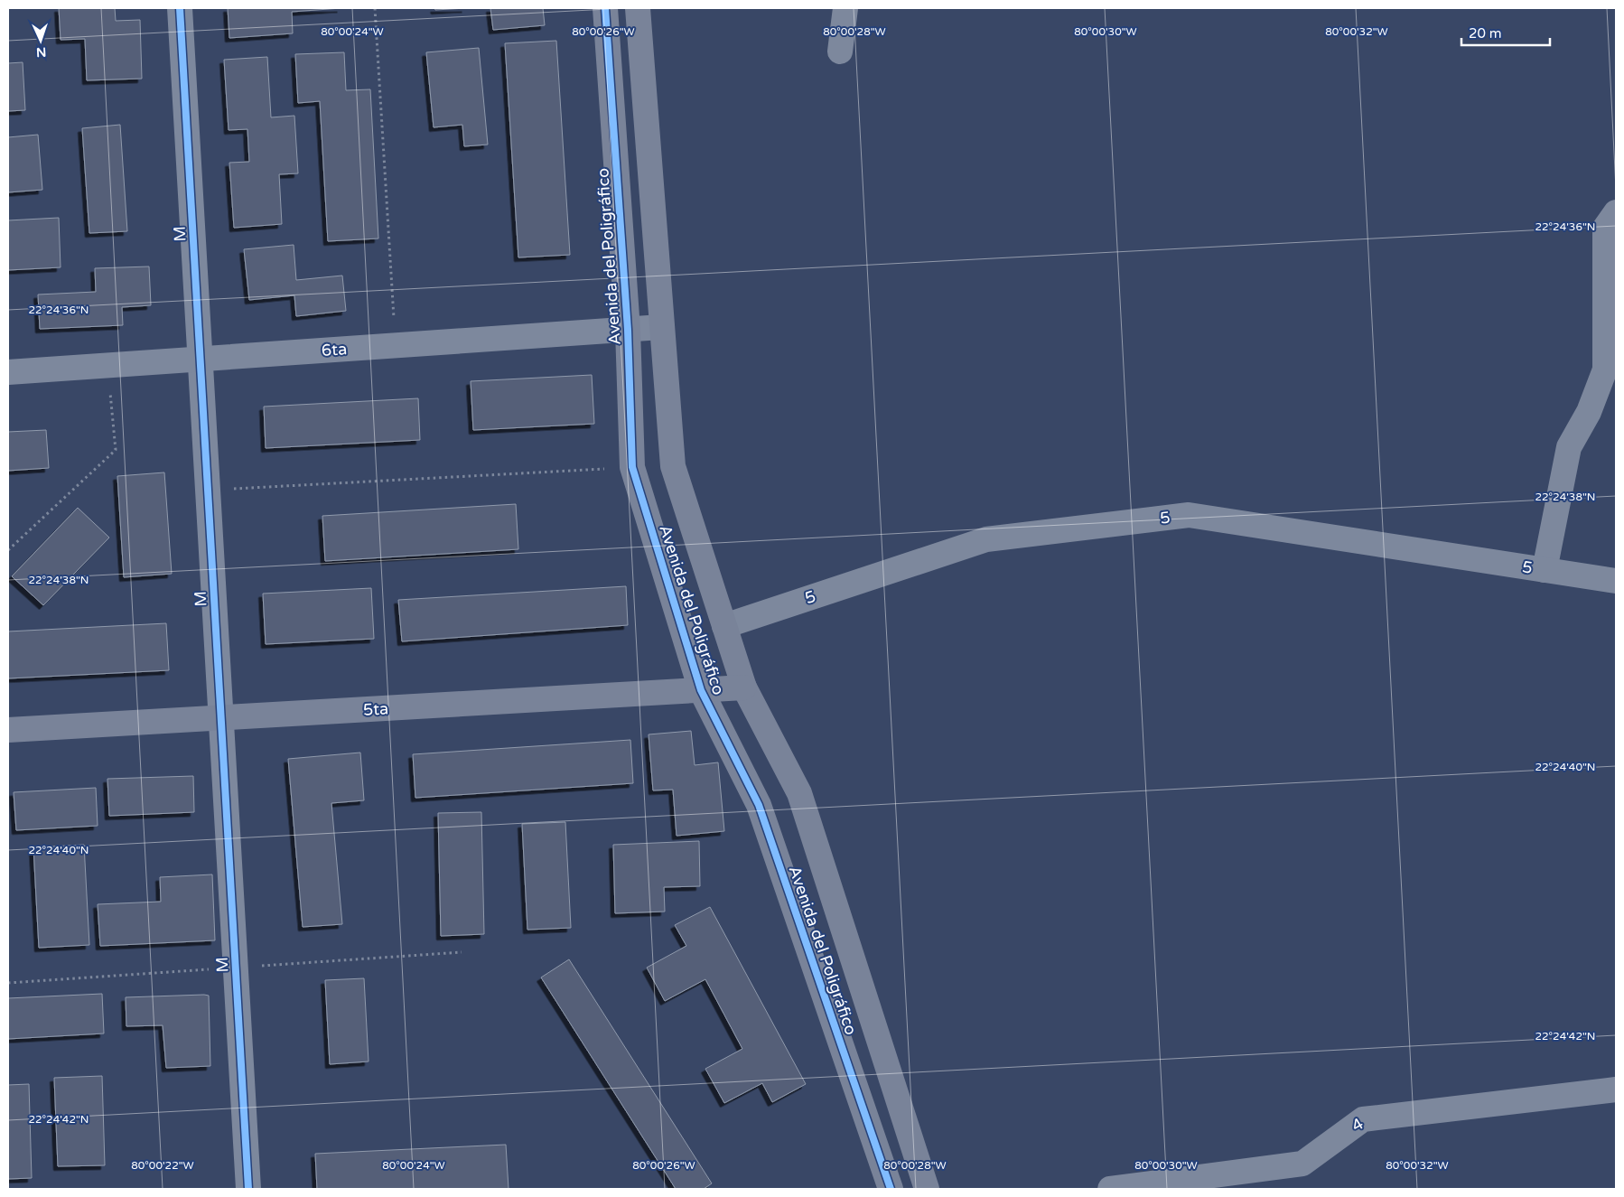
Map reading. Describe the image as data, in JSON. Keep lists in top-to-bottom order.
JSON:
{
  "streets": {
    "street": [
      "M",
      "Avenida del Poligráfico",
      "6ta",
      "5",
      "5ta",
      "4"
    ]
  },
  "crossings": [
    ["M", "6ta"],
    ["M", "5ta"],
    ["Avenida del Poligráfico", "6ta"],
    ["Avenida del Poligráfico", "5"],
    ["Avenida del Poligráfico", "5ta"]
  ],
  "scale_bar": "20 m",
  "north": "bottom",
  "coordinates": [
    "80°00'24\"W",
    "80°00'26\"W",
    "80°00'28\"W",
    "80°00'30\"W",
    "80°00'32\"W",
    "22°24'36\"N",
    "22°24'38\"N",
    "22°24'40\"N",
    "22°24'42\"N",
    "80°00'22\"W"
  ]
}
